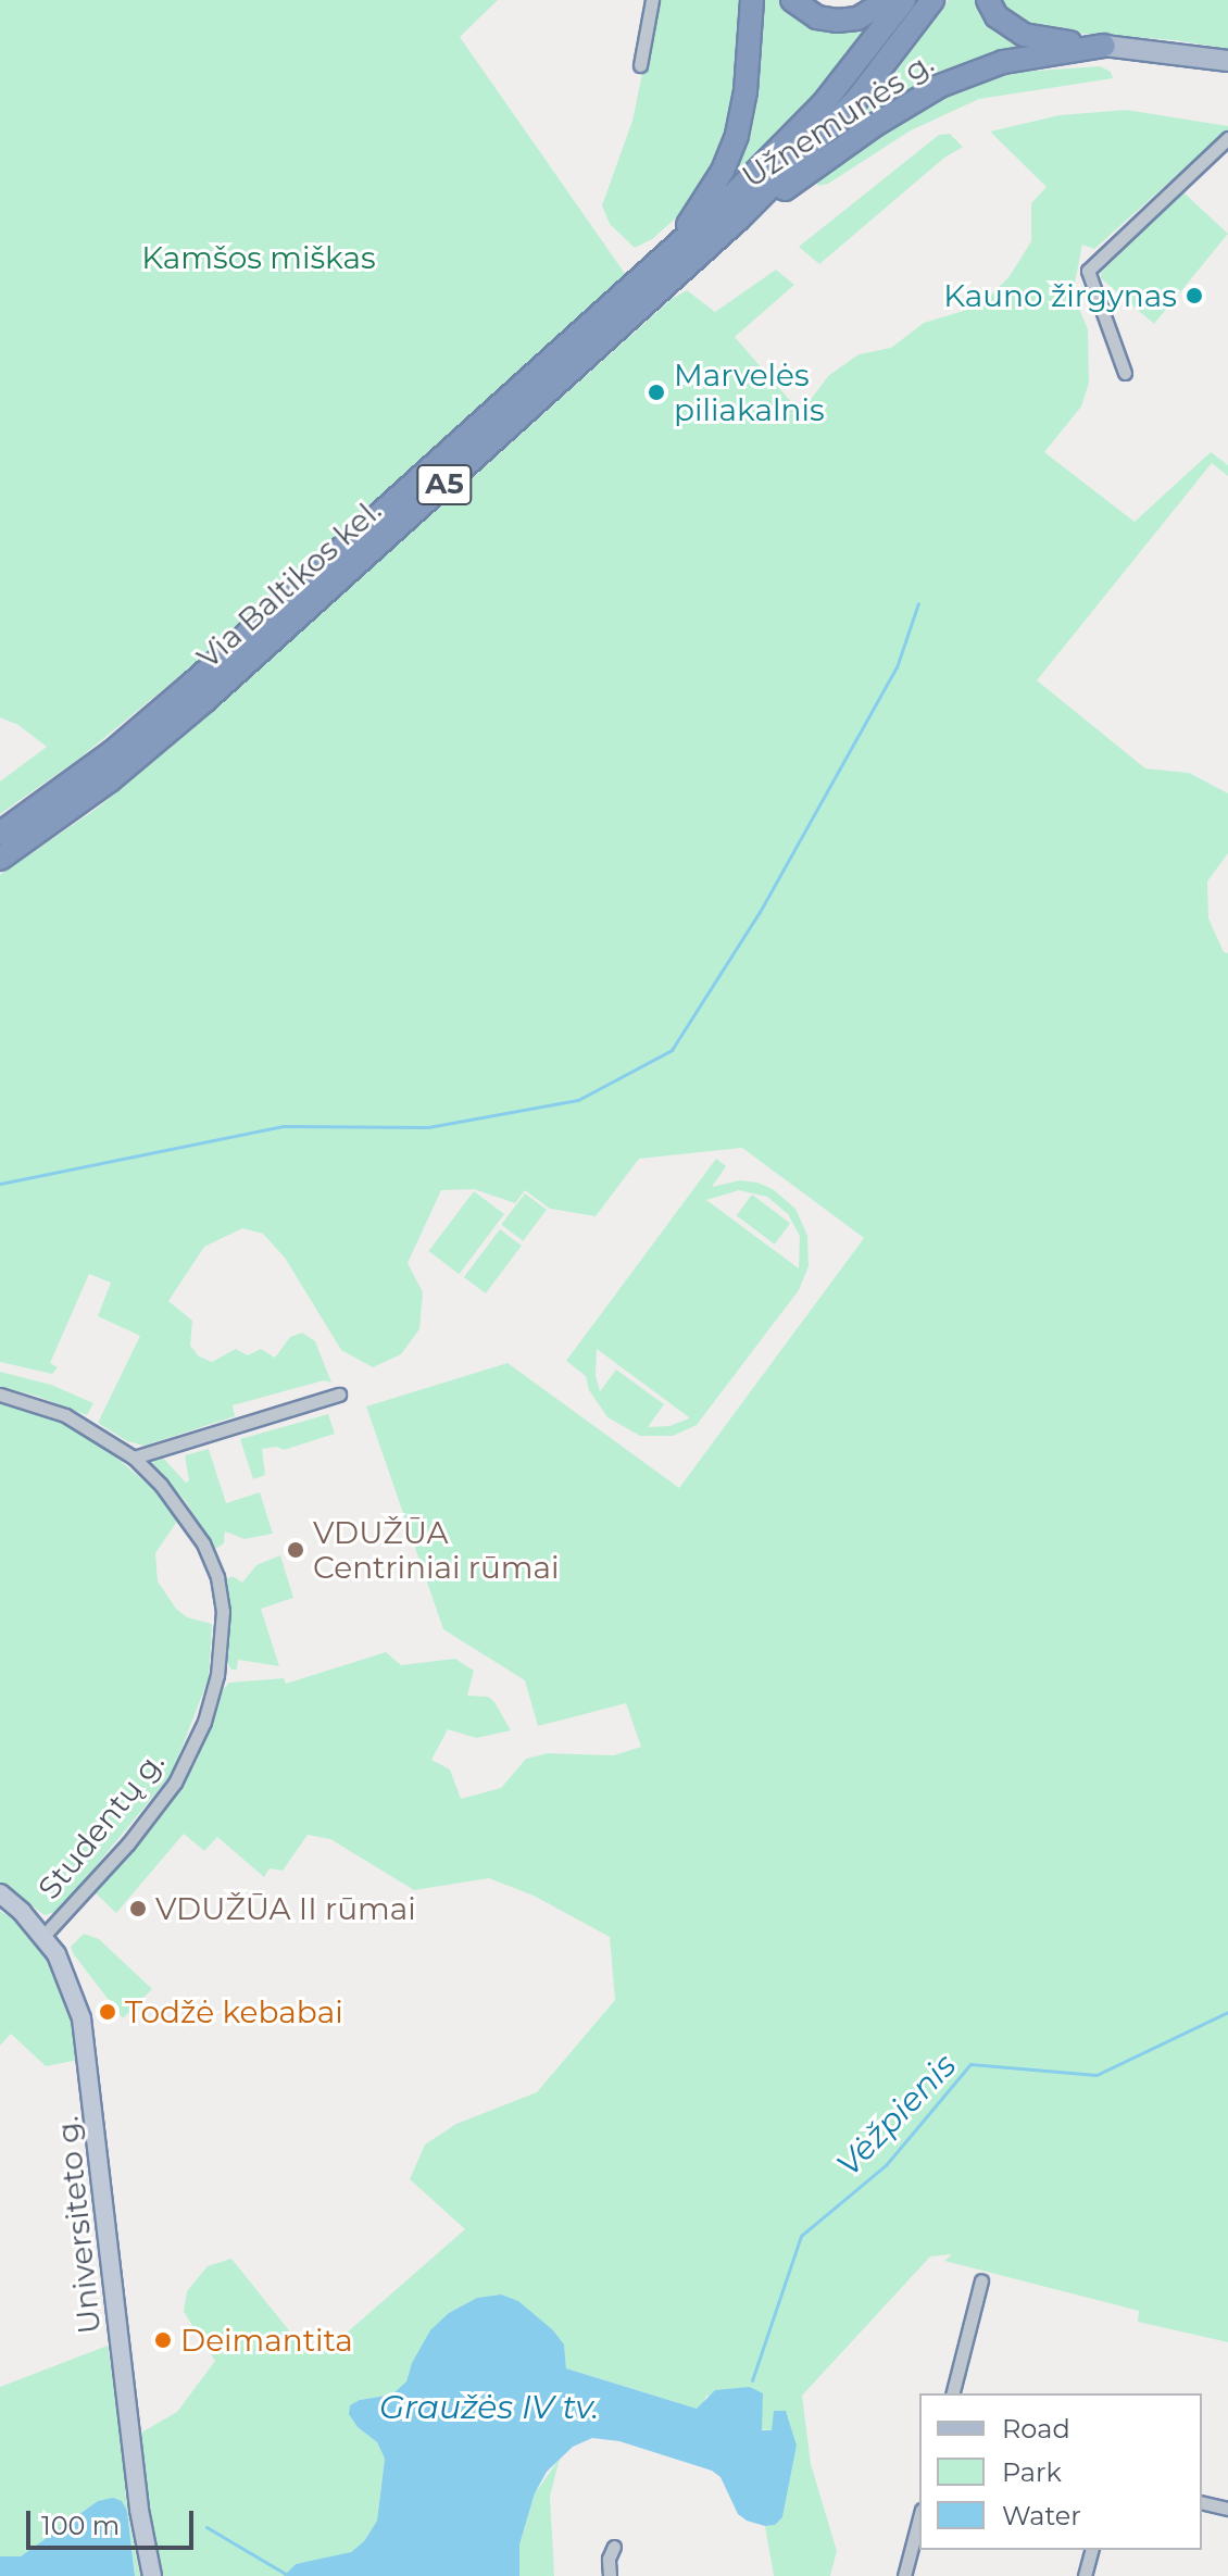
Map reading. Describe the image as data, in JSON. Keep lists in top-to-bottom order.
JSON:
{
  "streets": {
    "highway": ["Užnemunės g.", "A5", "Via Baltikos kel."],
    "main road": ["Universiteto g."],
    "street": ["Studentų g."]
  },
  "crossings": [
    ["Užnemunės g.", "A5"],
    ["A5", "Via Baltikos kel."],
    ["Studentų g.", "Universiteto g."]
  ],
  "water": ["Vėžpienis", "Graužės IV tv."],
  "parks": ["Kamšos miškas"],
  "places": [
    "Kauno žirgynas",
    "Marvelės piliakalnis",
    "VDUŽŪA Centriniai rūmai",
    "VDUŽŪA II rūmai",
    "Todžė kebabai",
    "Deimantita"
  ],
  "legend": ["Road", "Park", "Water"],
  "scale_bar": "100 m"
}
